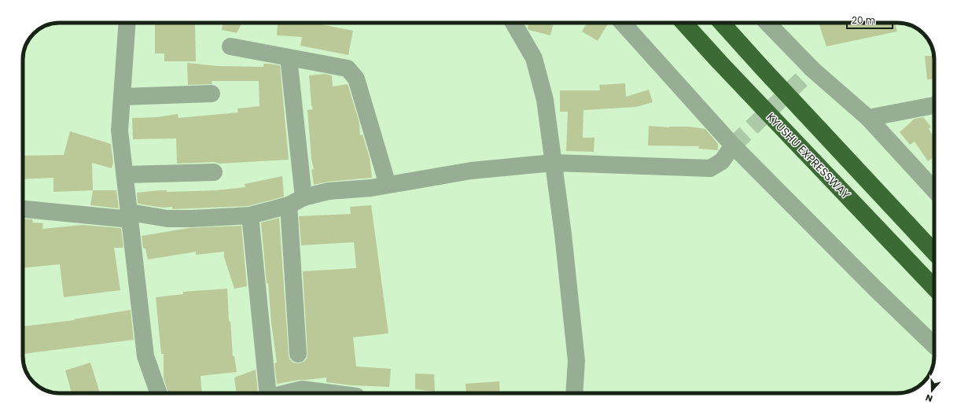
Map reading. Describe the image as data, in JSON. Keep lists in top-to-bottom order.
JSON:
{
  "streets": {
    "highway": ["KYUSHU EXPRESSWAY"]
  },
  "scale_bar": "20 m",
  "north": "bottom"
}
